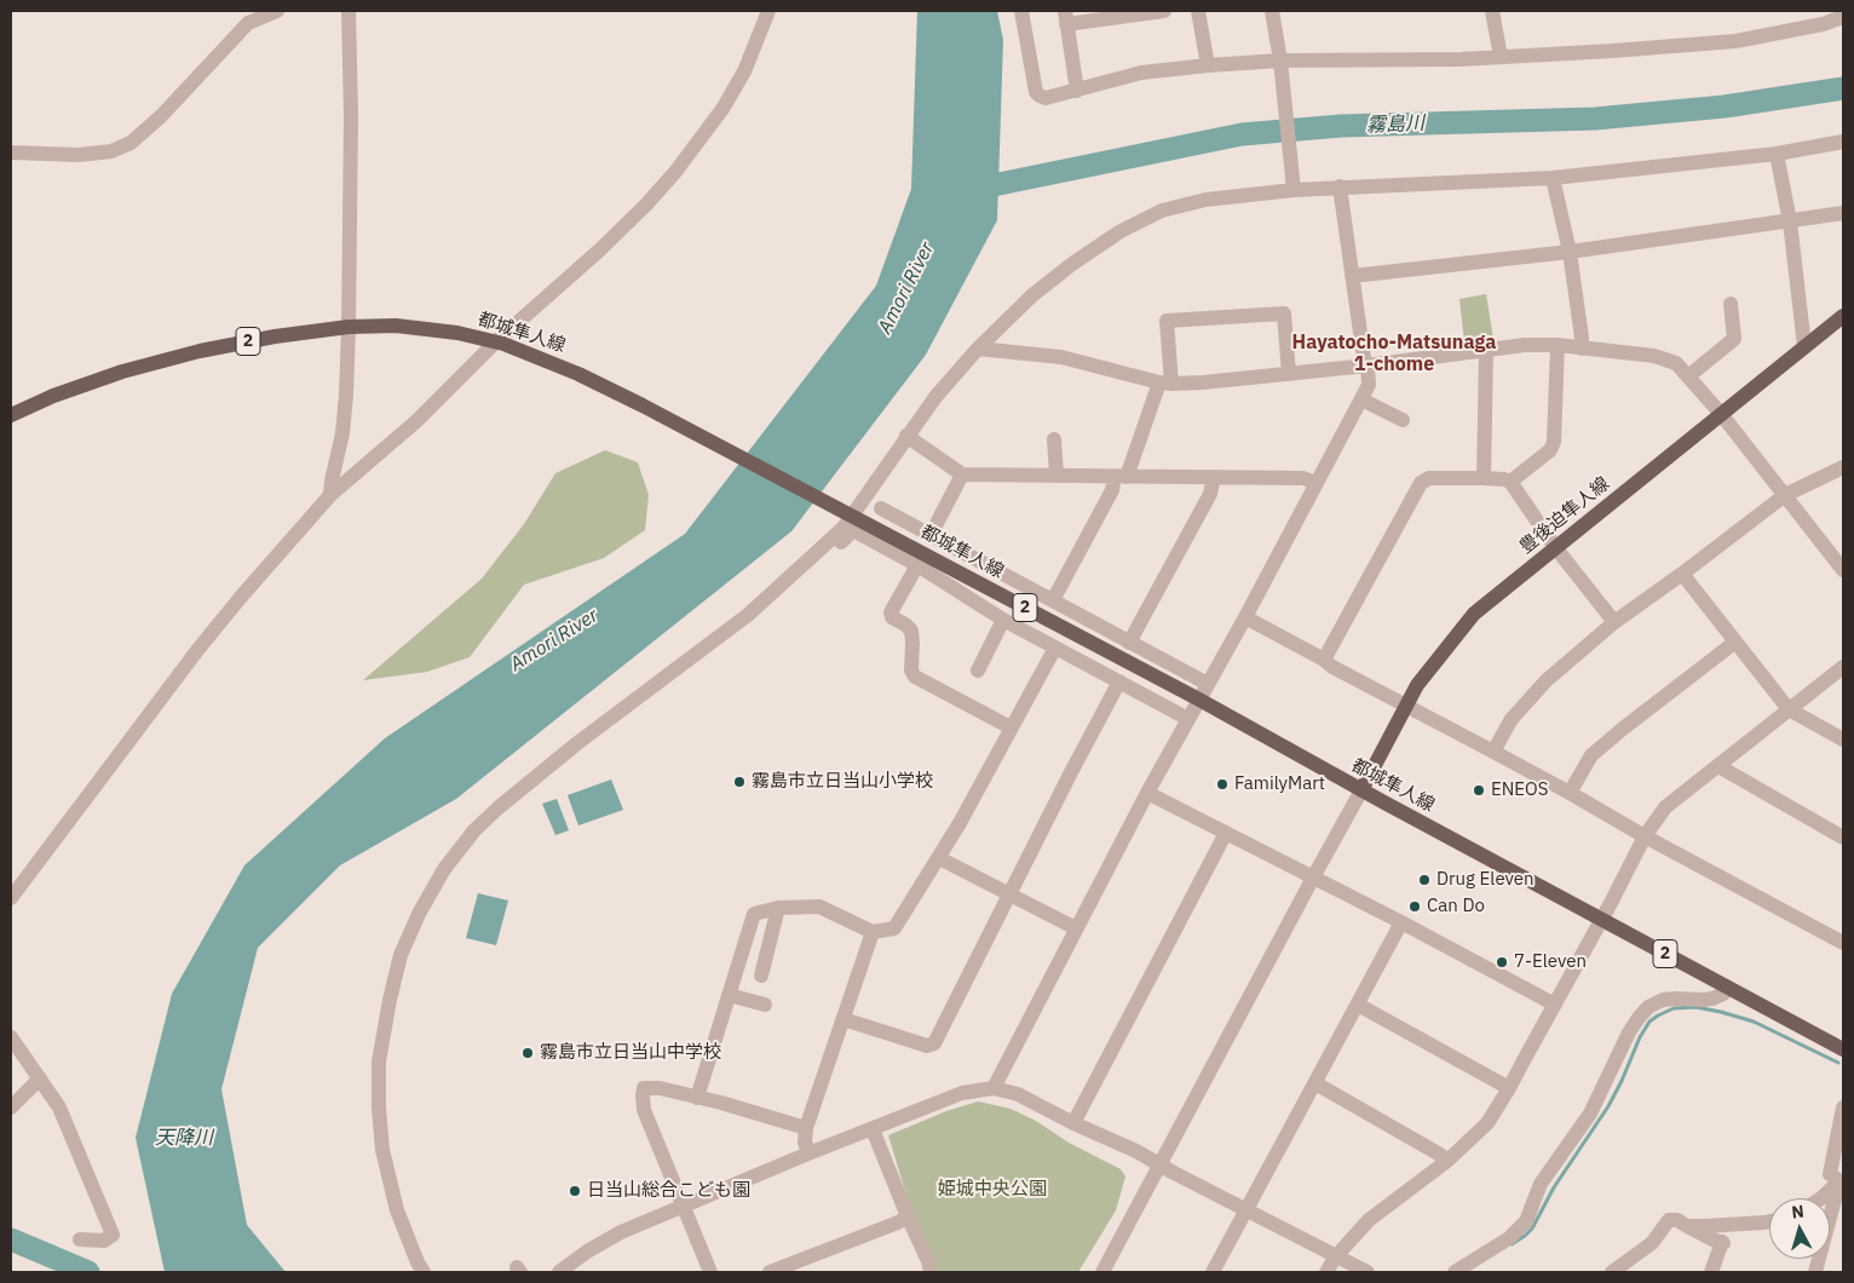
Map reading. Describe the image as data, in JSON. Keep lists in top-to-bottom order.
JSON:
{
  "streets": {
    "main road": ["都城隼人線", "2", "豊後迫隼人線"]
  },
  "crossings": [
    ["都城隼人線", "豊後迫隼人線"]
  ],
  "districts": ["Hayatocho-Matsunaga 1-chome"],
  "water": ["霧島川", "Amori River", "天降川"],
  "parks": ["姫城中央公園"],
  "places": [
    "霧島市立日当山小学校",
    "FamilyMart",
    "ENEOS",
    "Drug Eleven",
    "Can Do",
    "7-Eleven",
    "霧島市立日当山中学校",
    "日当山総合こども園"
  ],
  "north": "top"
}
